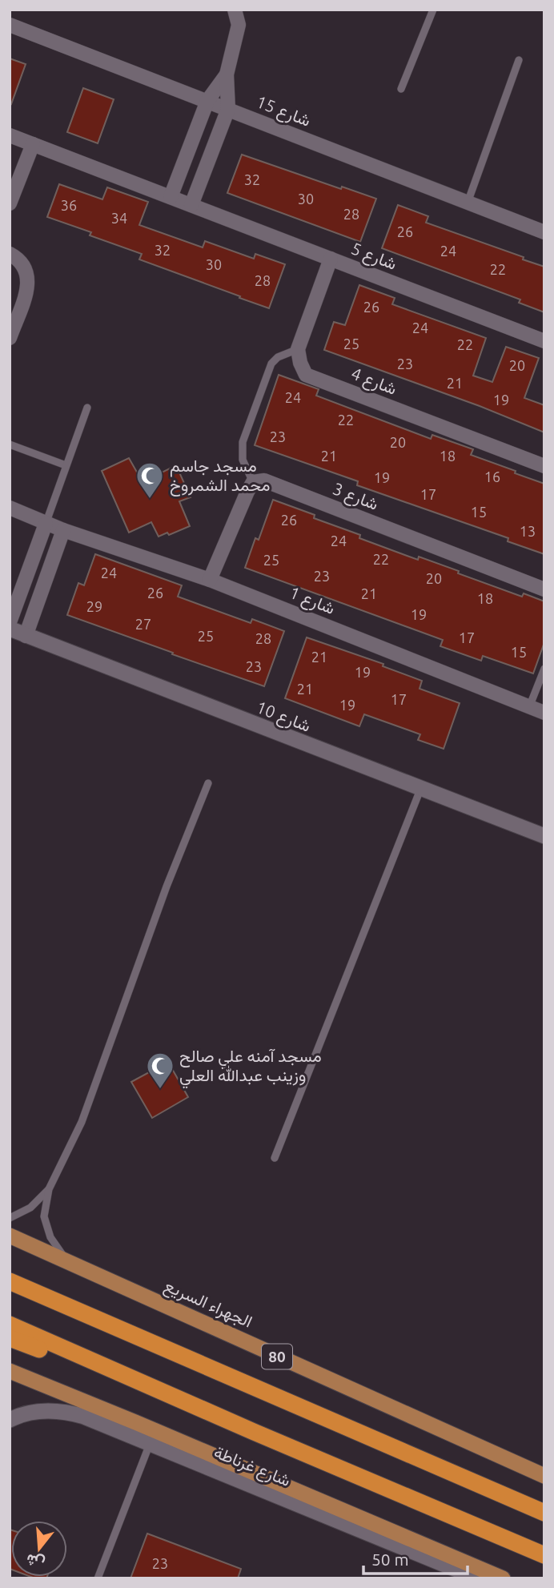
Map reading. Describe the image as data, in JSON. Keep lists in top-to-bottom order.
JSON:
{
  "streets": {
    "highway": ["80"],
    "main road": ["الجهراء السريع"],
    "street": [
      "شارع 15",
      "شارع 5",
      "شارع 4",
      "شارع 3",
      "شارع 1",
      "شارع 10",
      "شارع غرناطة"
    ]
  },
  "places": {
    "mosque": ["مسجد جاسم محمد الشمروخ", "مسجد آمنه علي صالح وزينب عبدالله العلي"]
  },
  "house_numbers": [
    "32",
    "30",
    "36",
    "28",
    "34",
    "26",
    "32",
    "24",
    "30",
    "22",
    "28",
    "26",
    "24",
    "25",
    "22",
    "23",
    "20",
    "21",
    "24",
    "19",
    "22",
    "23",
    "20",
    "21",
    "18",
    "16",
    "19",
    "17",
    "15",
    "26",
    "13",
    "24",
    "22",
    "25",
    "24",
    "23",
    "20",
    "26",
    "21",
    "18",
    "29",
    "19",
    "27",
    "25",
    "17",
    "28",
    "15",
    "21",
    "23",
    "19",
    "21",
    "17",
    "19",
    "23"
  ],
  "scale_bar": "50 m",
  "north": "bottom"
}
